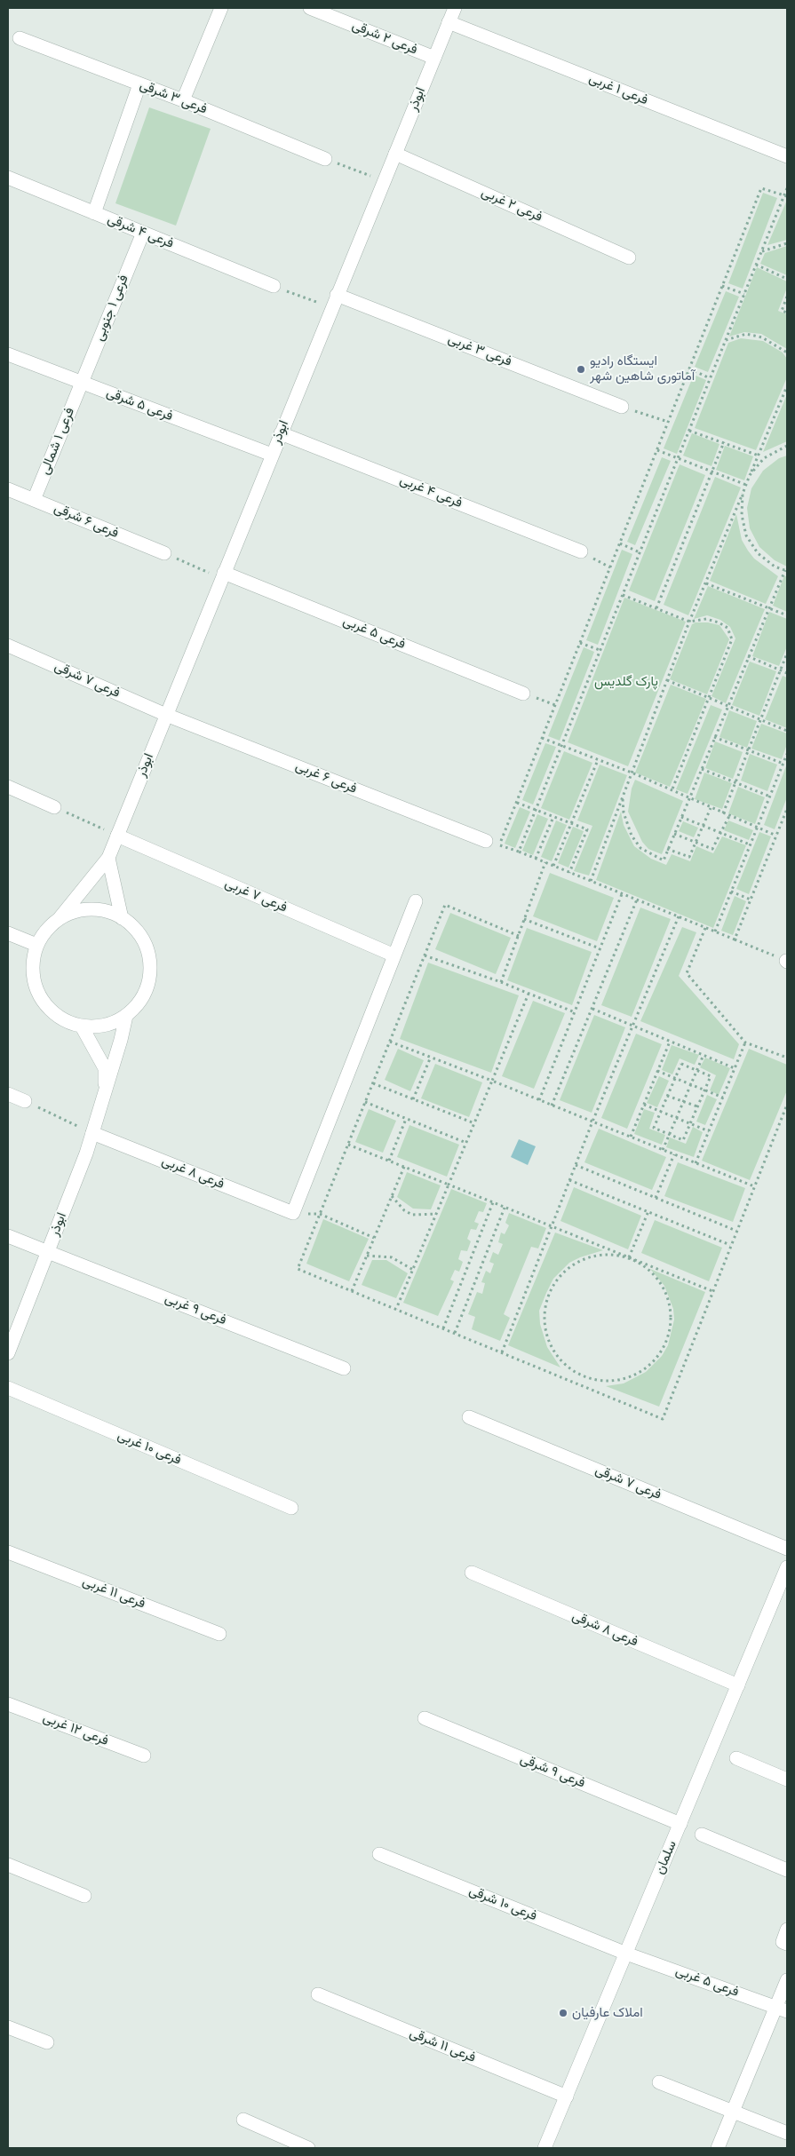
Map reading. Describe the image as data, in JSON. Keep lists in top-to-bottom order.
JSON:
{
  "streets": {
    "street": [
      "فرعی ۲ شرقی",
      "فرعی ۱ غربی",
      "فرعی ۳ شرقی",
      "ابوذر",
      "فرعی ۲ غربی",
      "فرعی ۴ شرقی",
      "فرعی ۱ جنوبی",
      "فرعی ۳ غربی",
      "فرعی ۵ شرقی",
      "فرعی ۱ شمالی",
      "فرعی ۴ غربی",
      "فرعی ۶ شرقی",
      "فرعی ۵ غربی",
      "فرعی ۷ شرقی",
      "فرعی ۶ غربی",
      "فرعی ۷ غربی",
      "فرعی ۸ غربی",
      "فرعی ۹ غربی",
      "فرعی ۱۰ غربی",
      "فرعی ۱۱ غربی",
      "فرعی ۸ شرقی",
      "فرعی ۱۲ غربی",
      "فرعی ۹ شرقی",
      "سلمان",
      "فرعی ۱۰ شرقی",
      "فرعی ۱۱ شرقی"
    ]
  },
  "crossings": [
    ["فرعی ۲ شرقی", "ابوذر"],
    ["فرعی ۱ غربی", "ابوذر"],
    ["ابوذر", "فرعی ۲ غربی"],
    ["ابوذر", "فرعی ۳ غربی"],
    ["ابوذر", "فرعی ۵ شرقی"],
    ["ابوذر", "فرعی ۴ غربی"],
    ["ابوذر", "فرعی ۵ غربی"],
    ["ابوذر", "فرعی ۷ شرقی"],
    ["ابوذر", "فرعی ۶ غربی"],
    ["ابوذر", "فرعی ۷ غربی"],
    ["ابوذر", "فرعی ۸ غربی"],
    ["ابوذر", "فرعی ۹ غربی"],
    ["فرعی ۴ شرقی", "فرعی ۱ جنوبی"],
    ["فرعی ۱ جنوبی", "فرعی ۵ شرقی"],
    ["فرعی ۱ جنوبی", "فرعی ۱ شمالی"],
    ["فرعی ۵ شرقی", "فرعی ۱ شمالی"],
    ["فرعی ۱ شمالی", "فرعی ۶ شرقی"],
    ["فرعی ۵ غربی", "سلمان"],
    ["فرعی ۵ غربی", "فرعی ۱۰ شرقی"],
    ["فرعی ۷ شرقی", "فرعی ۶ غربی"],
    ["فرعی ۷ غربی", "فرعی ۸ غربی"],
    ["فرعی ۸ شرقی", "سلمان"],
    ["فرعی ۹ شرقی", "سلمان"],
    ["سلمان", "فرعی ۱۰ شرقی"],
    ["سلمان", "فرعی ۱۱ شرقی"]
  ],
  "parks": ["پارک گلدیس"],
  "places": ["ایستگاه رادیو آماتوری شاهین شهر", "املاک عارفیان"]
}
